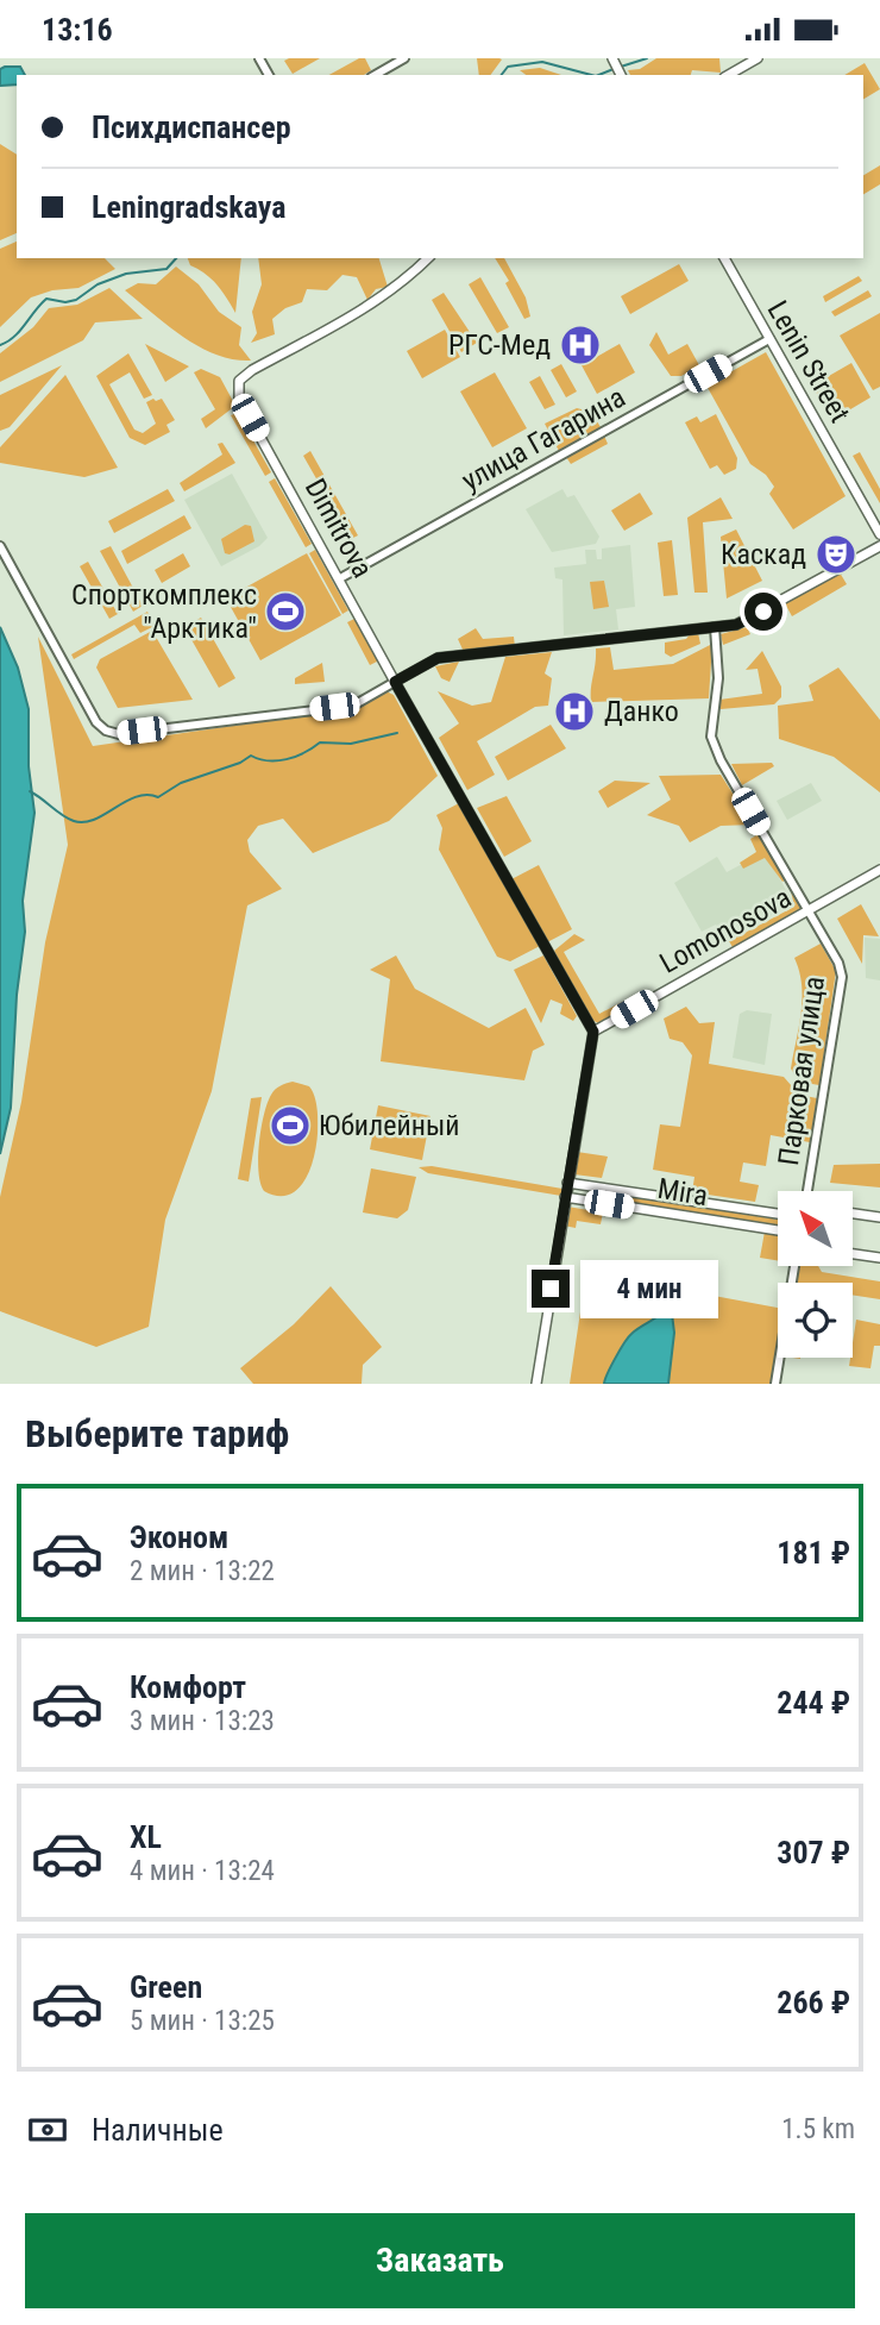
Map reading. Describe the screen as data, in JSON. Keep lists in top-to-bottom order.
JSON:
{
  "streets": {
    "main road": [
      "Lenin Street",
      "Dimitrova",
      "Lomonosova",
      "Mira"
    ],
    "street": ["улица Гагарина", "Парковая улица"]
  },
  "crossings": [
    ["Lenin Street", "улица Гагарина"],
    ["улица Гагарина", "Dimitrova"],
    ["Lomonosova", "Парковая улица"]
  ],
  "places": {
    "hospital": ["РГС-Мед", "Данко"],
    "theatre": ["Каскад"],
    "sports": ["Спорткомплекс \"Арктика\"", "Юбилейный"]
  },
  "north": "top left",
  "page": {
    "status": "13:16",
    "banner": ["Психдиспансер", "Leningradskaya"],
    "bubble": "4 мин",
    "heading": "Выберите тариф",
    "list": [
      {
        "name": "Эконом",
        "note": "2 мин · 13:22",
        "value": "181 ₽"
      },
      {
        "name": "Комфорт",
        "note": "3 мин · 13:23",
        "value": "244 ₽"
      },
      {
        "name": "XL",
        "note": "4 мин · 13:24",
        "value": "307 ₽"
      },
      {
        "name": "Green",
        "note": "5 мин · 13:25",
        "value": "266 ₽"
      }
    ],
    "pay": ["Наличные", "1.5 km"],
    "buttons": "Заказать"
  }
}
